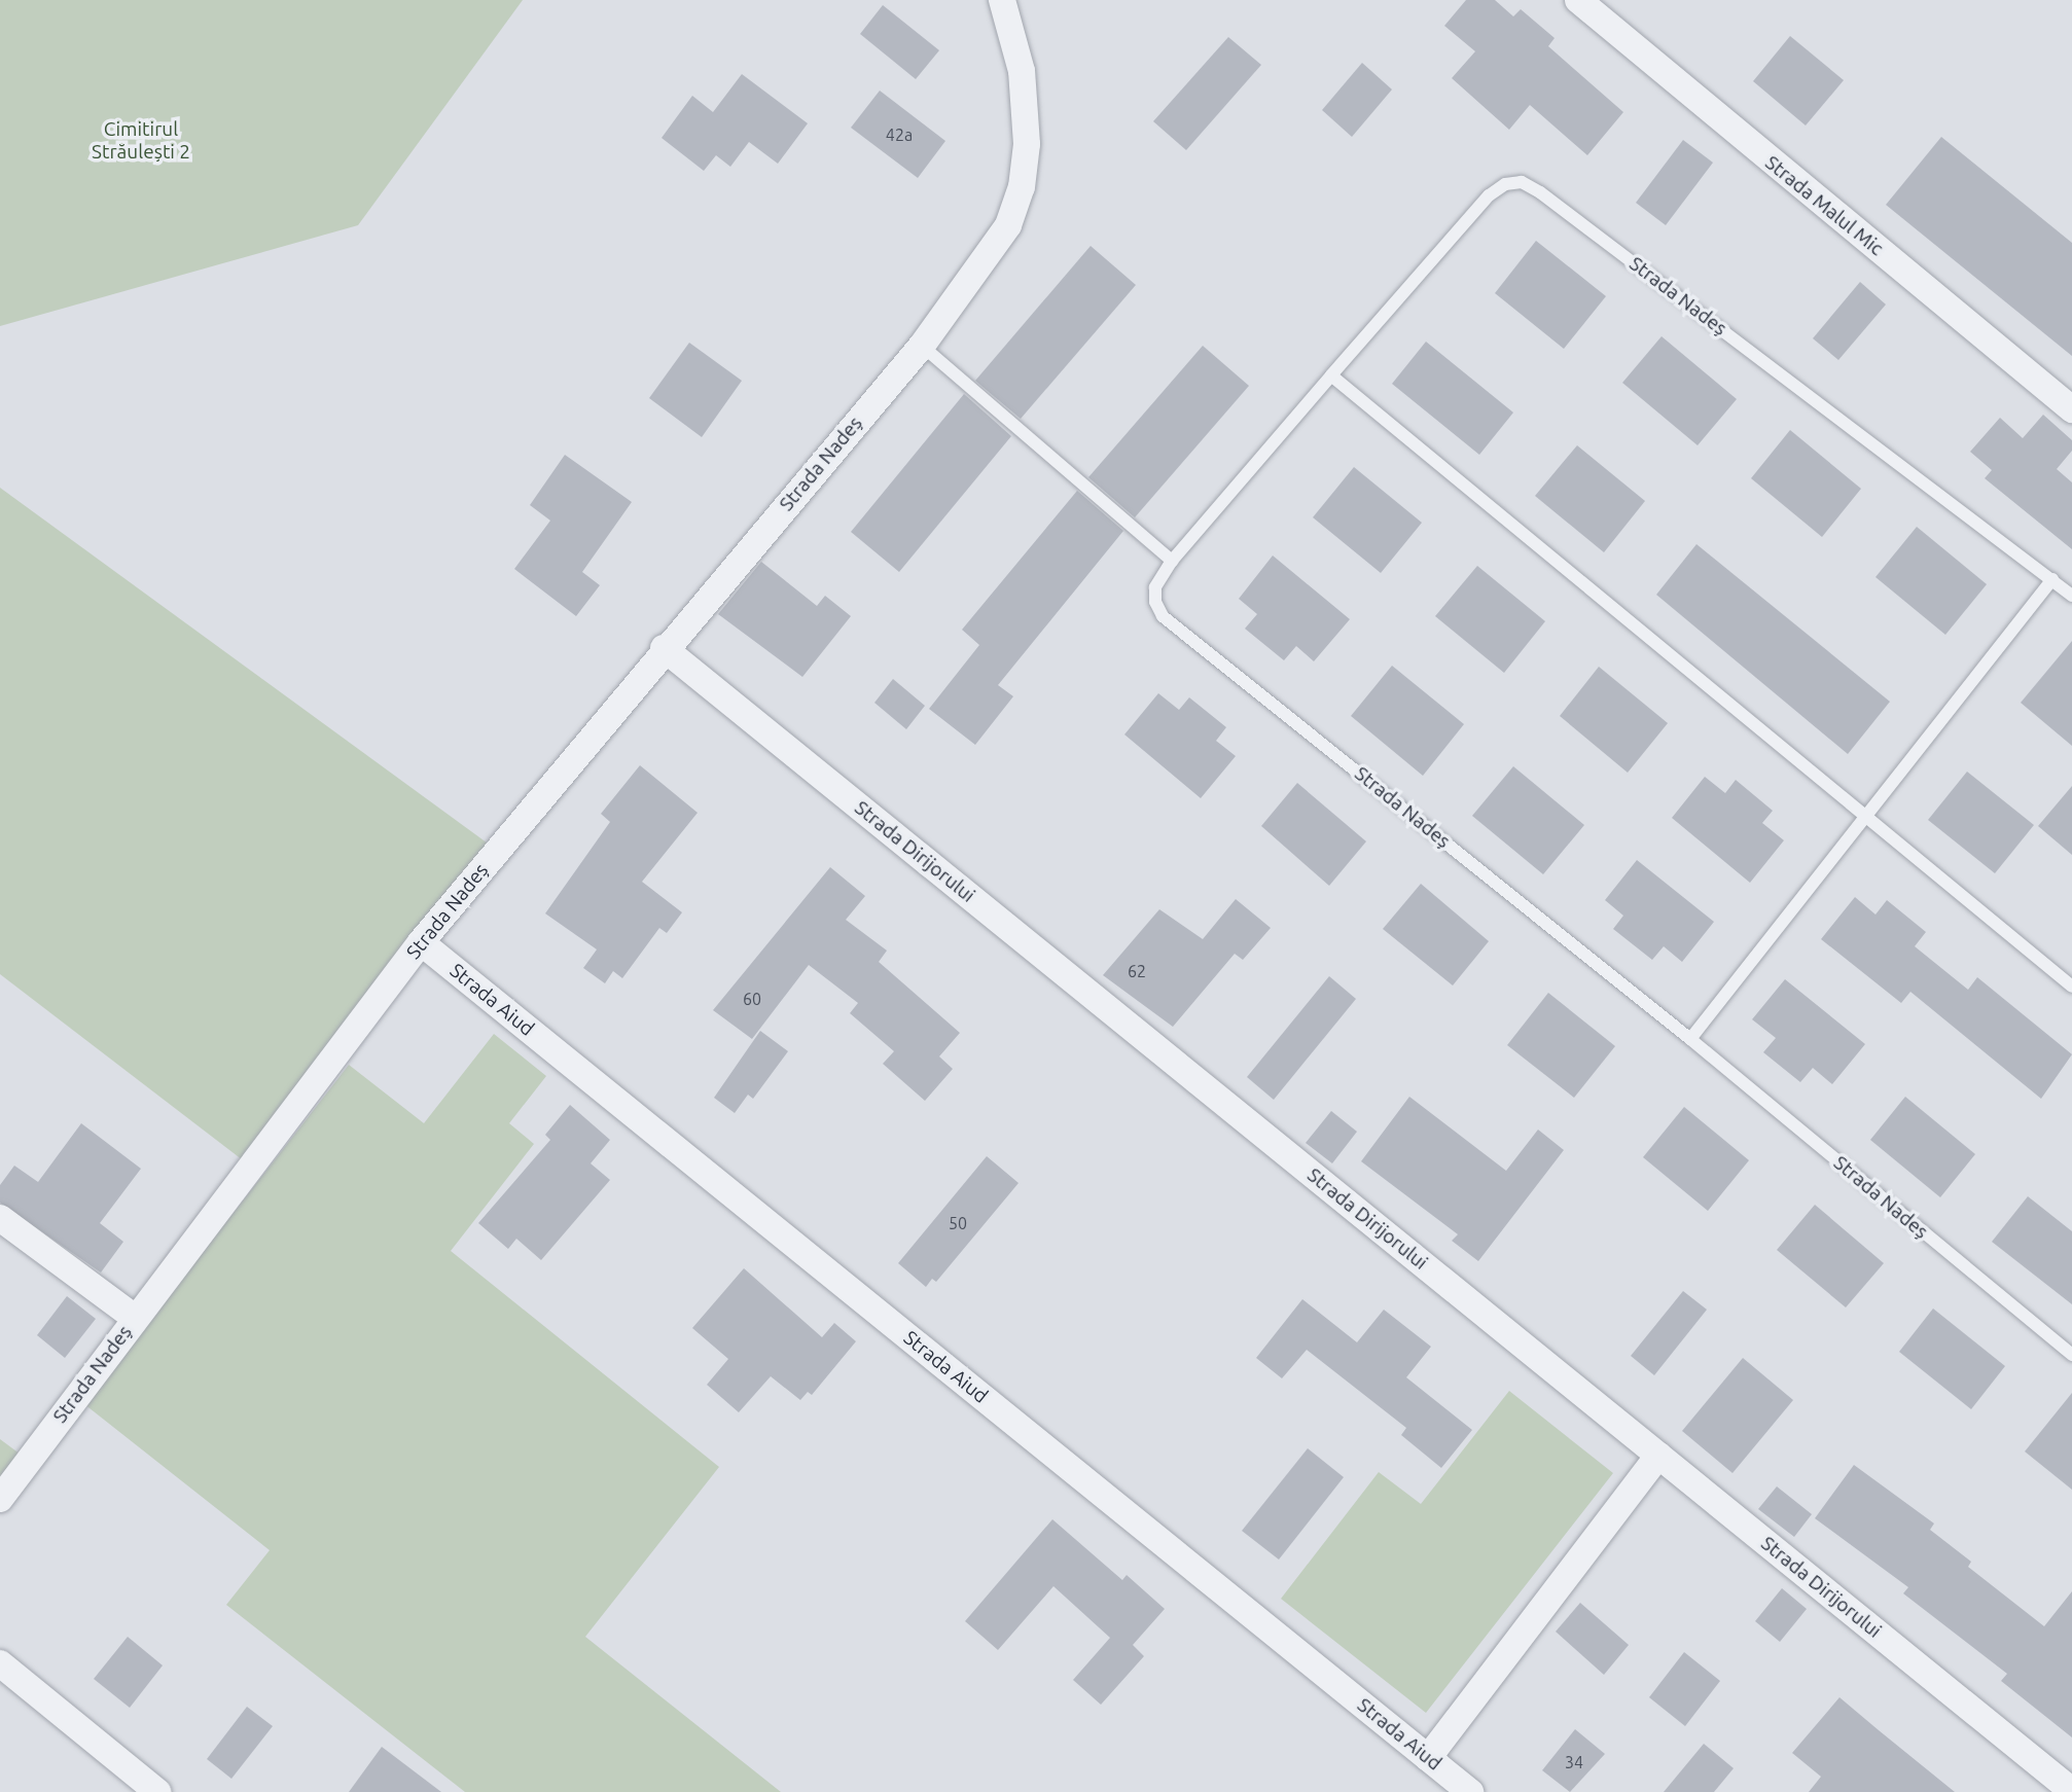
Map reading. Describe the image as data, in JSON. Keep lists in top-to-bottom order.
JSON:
{
  "streets": {
    "street": [
      "Strada Malul Mic",
      "Strada Nadeș",
      "Strada Dirijorului",
      "Strada Aiud"
    ]
  },
  "crossings": [
    ["Strada Nadeș", "Strada Dirijorului"],
    ["Strada Nadeș", "Strada Aiud"]
  ],
  "parks": ["Cimitirul Străulești 2"],
  "house_numbers": [
    "42a",
    "62",
    "60",
    "50",
    "34"
  ]
}
